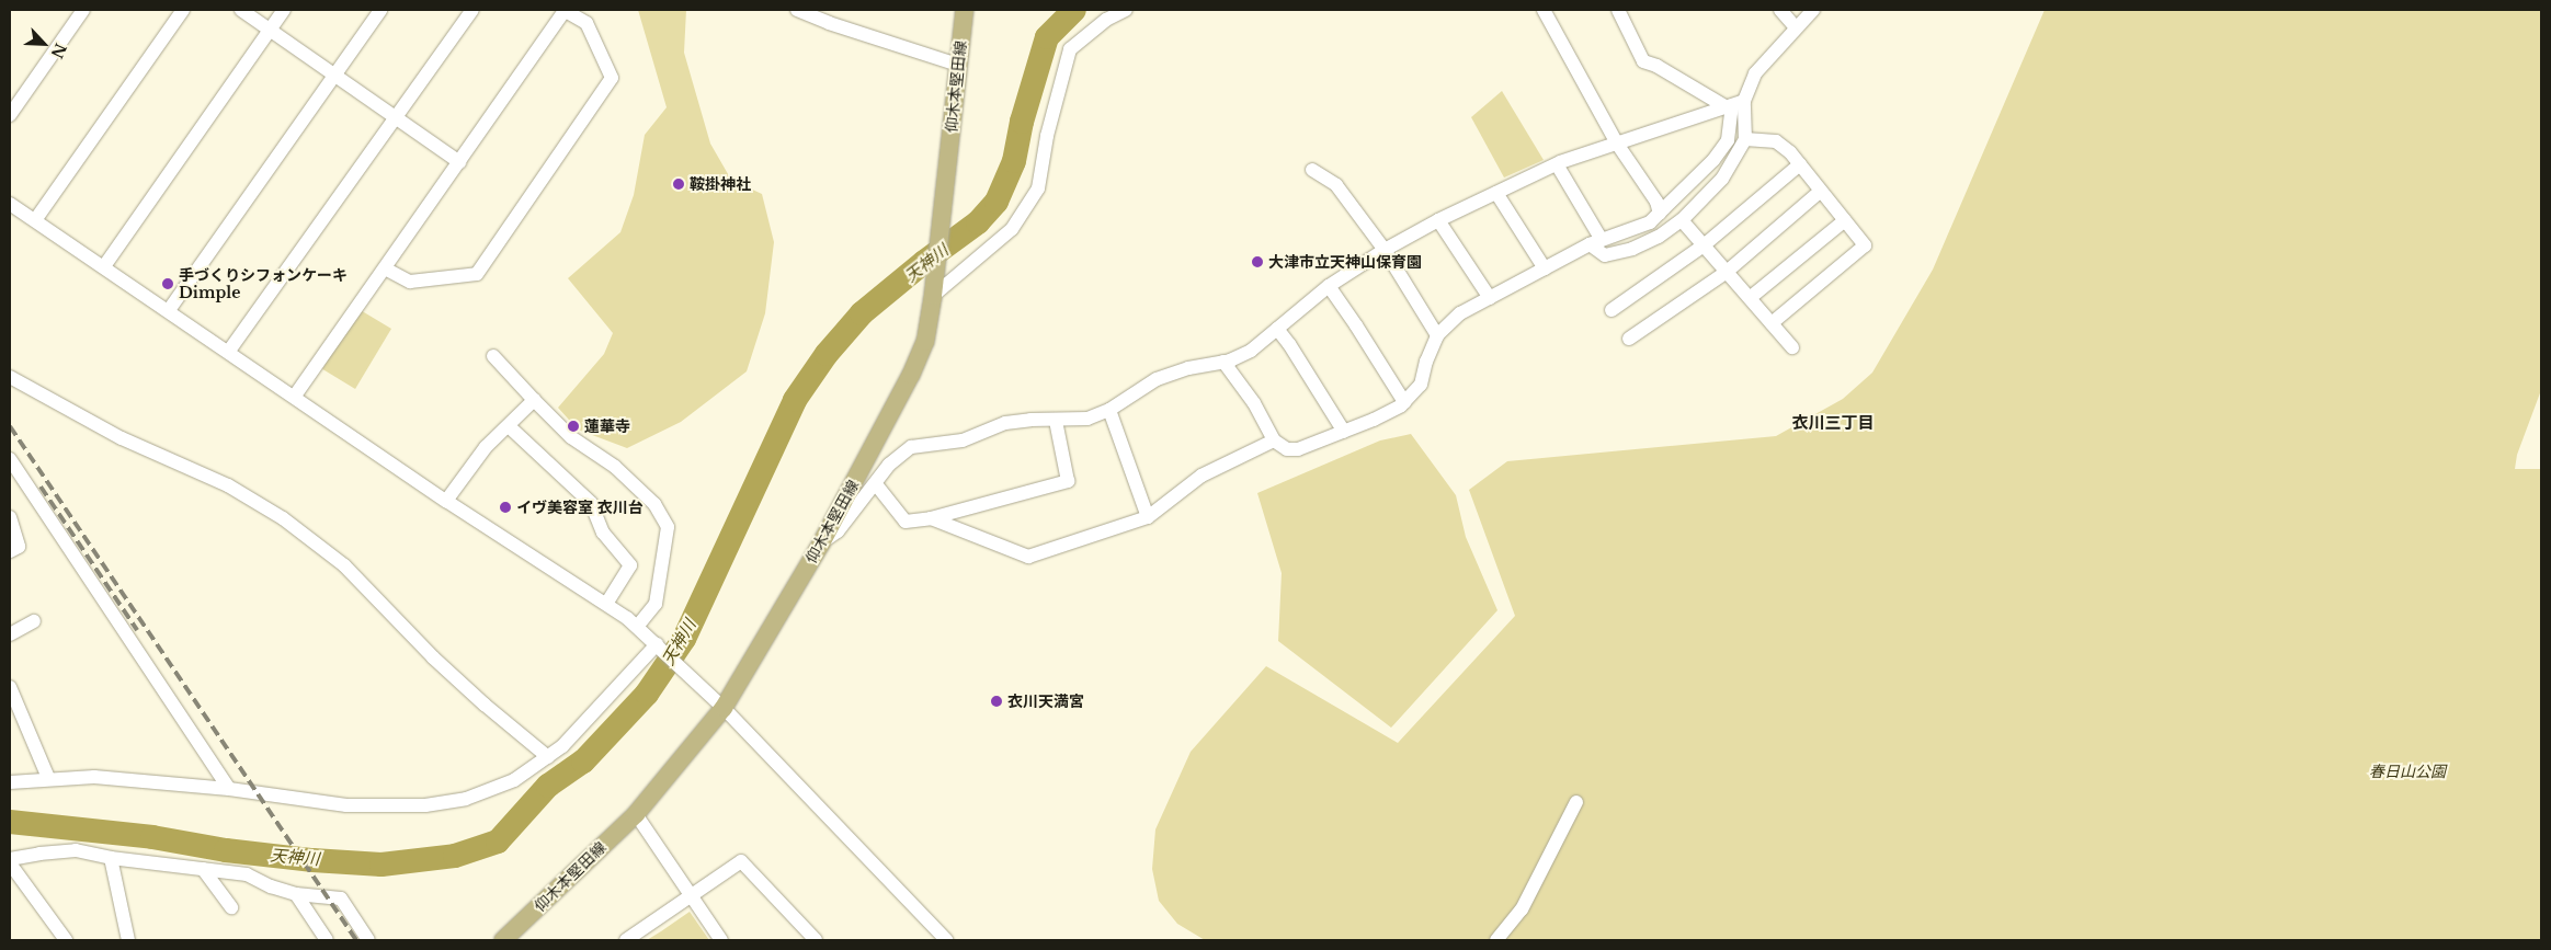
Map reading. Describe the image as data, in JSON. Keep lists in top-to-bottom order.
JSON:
{
  "streets": {
    "main road": ["仰木本堅田線"]
  },
  "districts": ["衣川三丁目"],
  "water": ["天神川"],
  "parks": ["春日山公園"],
  "places": [
    "鞍掛神社",
    "大津市立天神山保育園",
    "手づくりシフォンケーキ Dimple",
    "蓮華寺",
    "イヴ美容室 衣川台",
    "衣川天満宮"
  ],
  "north": "bottom right"
}
